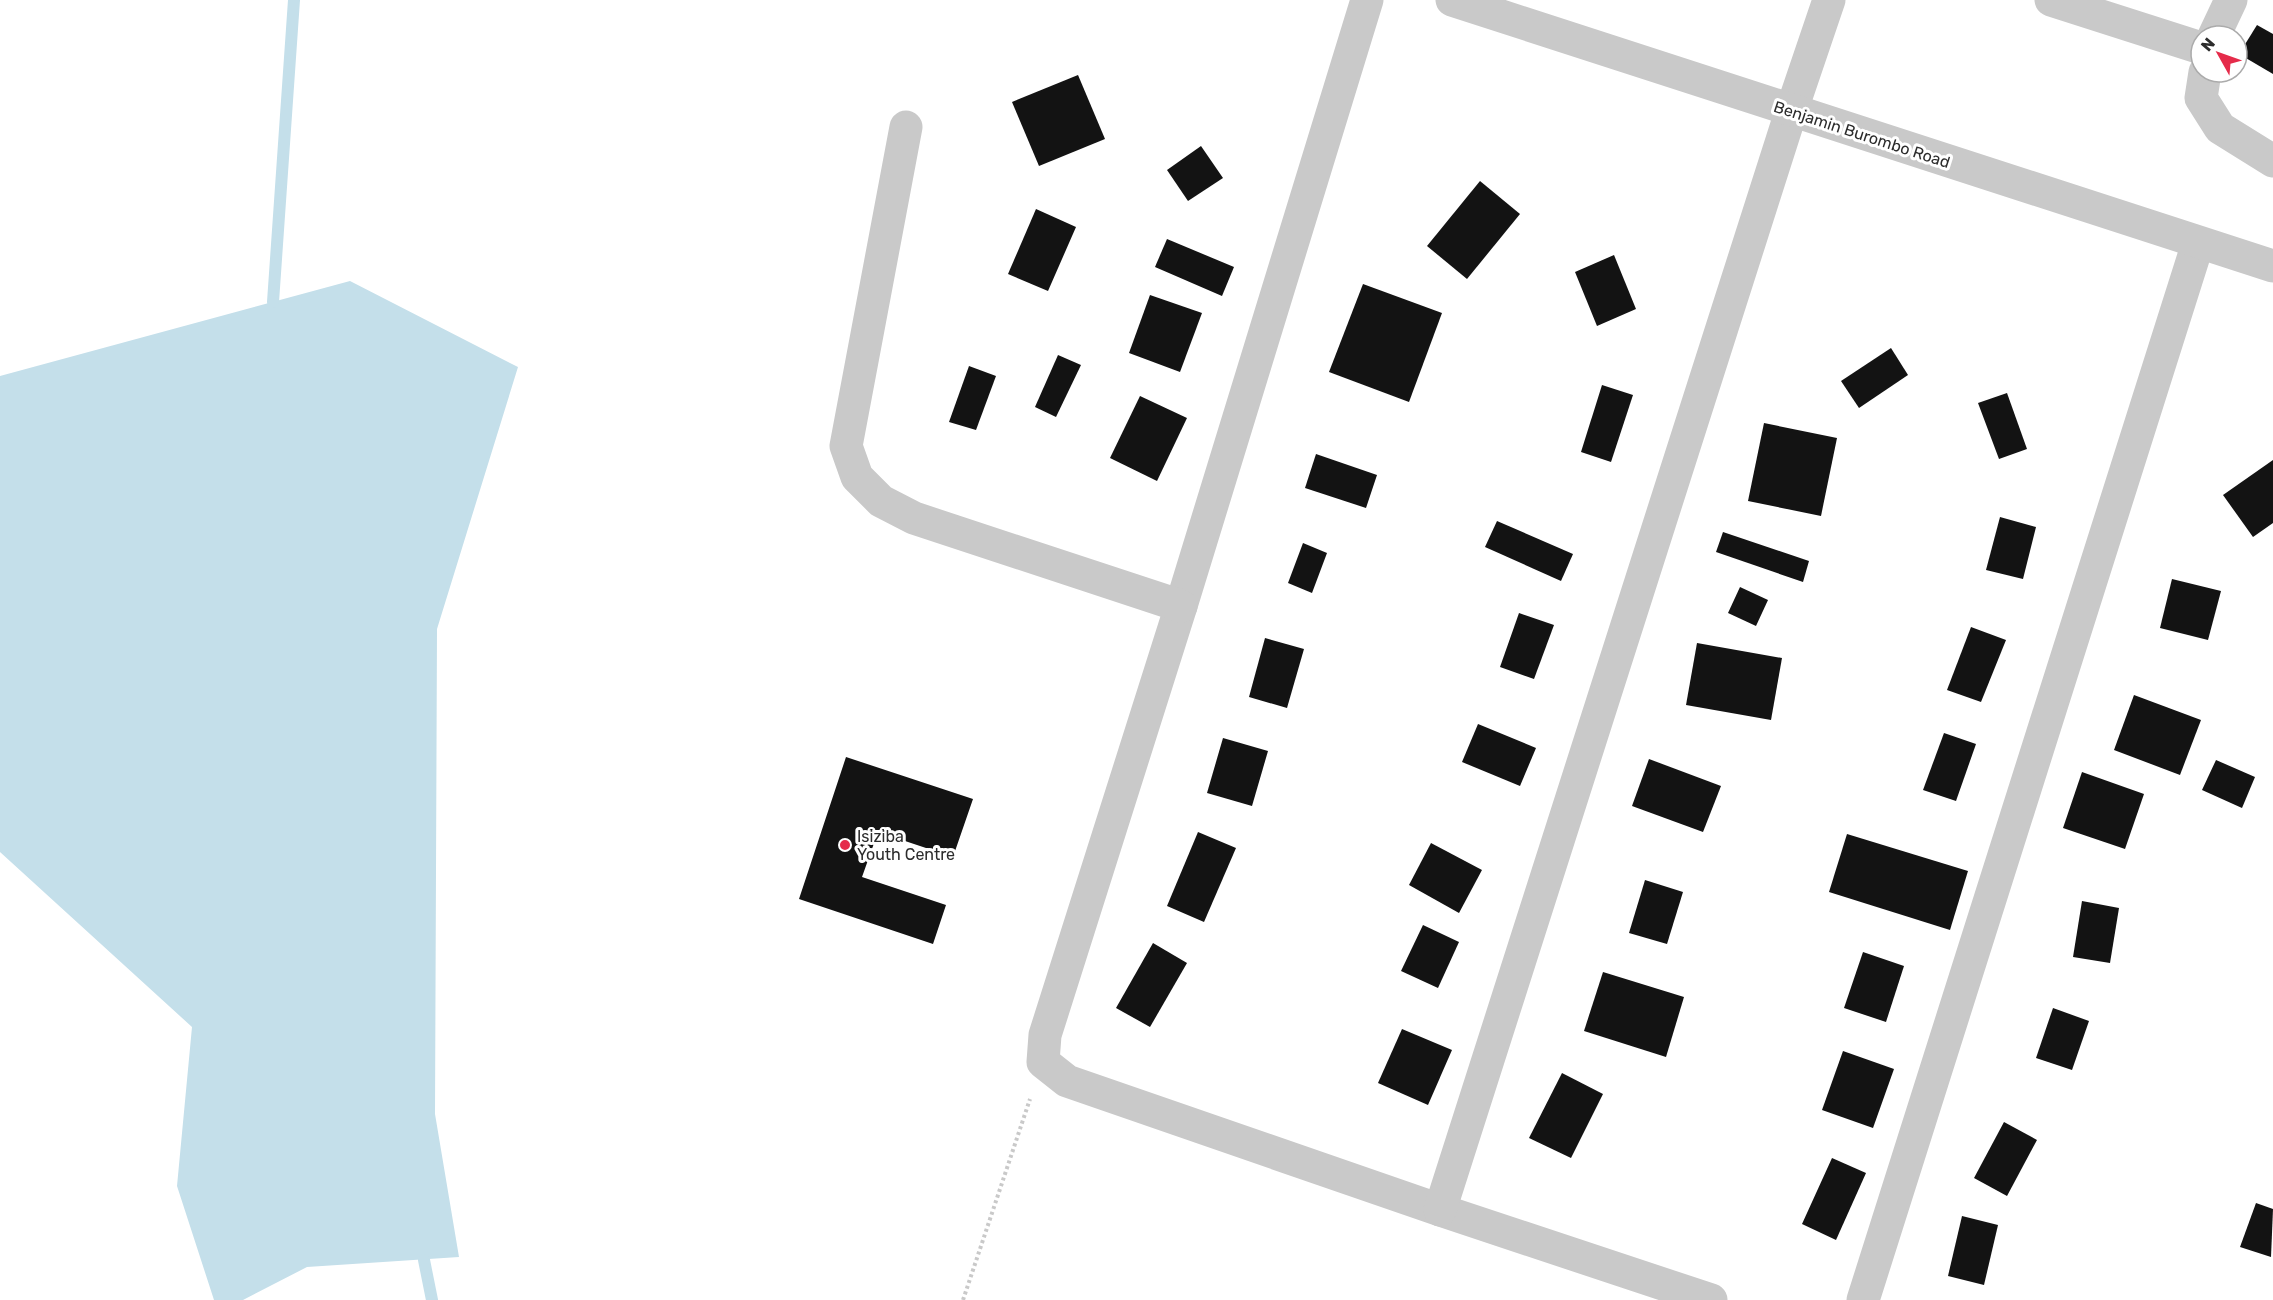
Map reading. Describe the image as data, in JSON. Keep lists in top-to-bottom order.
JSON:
{
  "streets": {
    "street": ["Benjamin Burombo Road"]
  },
  "places": ["Isiziba Youth Centre"],
  "north": "top left"
}
